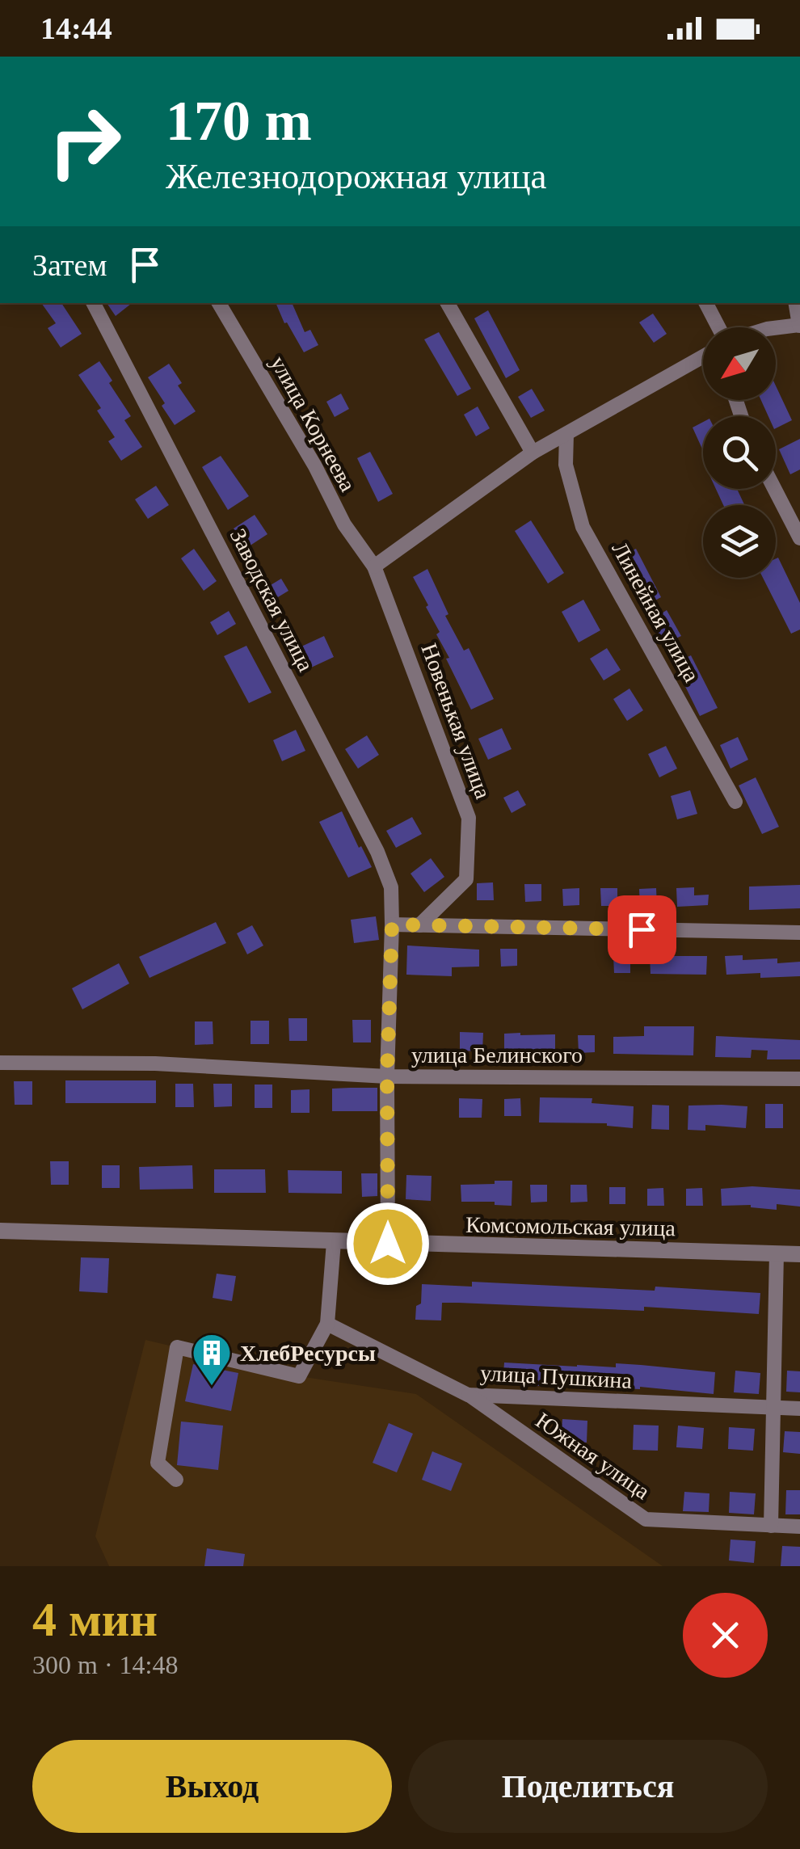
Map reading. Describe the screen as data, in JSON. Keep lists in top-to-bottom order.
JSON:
{
  "streets": {
    "street": [
      "улица Корнеева",
      "Заводская улица",
      "Линейная улица",
      "Новенькая улица",
      "улица Белинского",
      "Комсомольская улица",
      "улица Пушкина",
      "Южная улица"
    ]
  },
  "crossings": [
    ["улица Корнеева", "Новенькая улица"],
    ["Заводская улица", "улица Белинского"],
    ["Заводская улица", "Комсомольская улица"],
    ["улица Пушкина", "Южная улица"]
  ],
  "places": {
    "building": ["ХлебРесурсы"]
  },
  "north": "bottom left",
  "page": {
    "status": "14:44",
    "turn": ["170 m", "Железнодорожная улица"],
    "then": "Затем",
    "heading": ["4 мин", "300 m · 14:48"],
    "buttons": ["Выход", "Поделиться"]
  }
}
